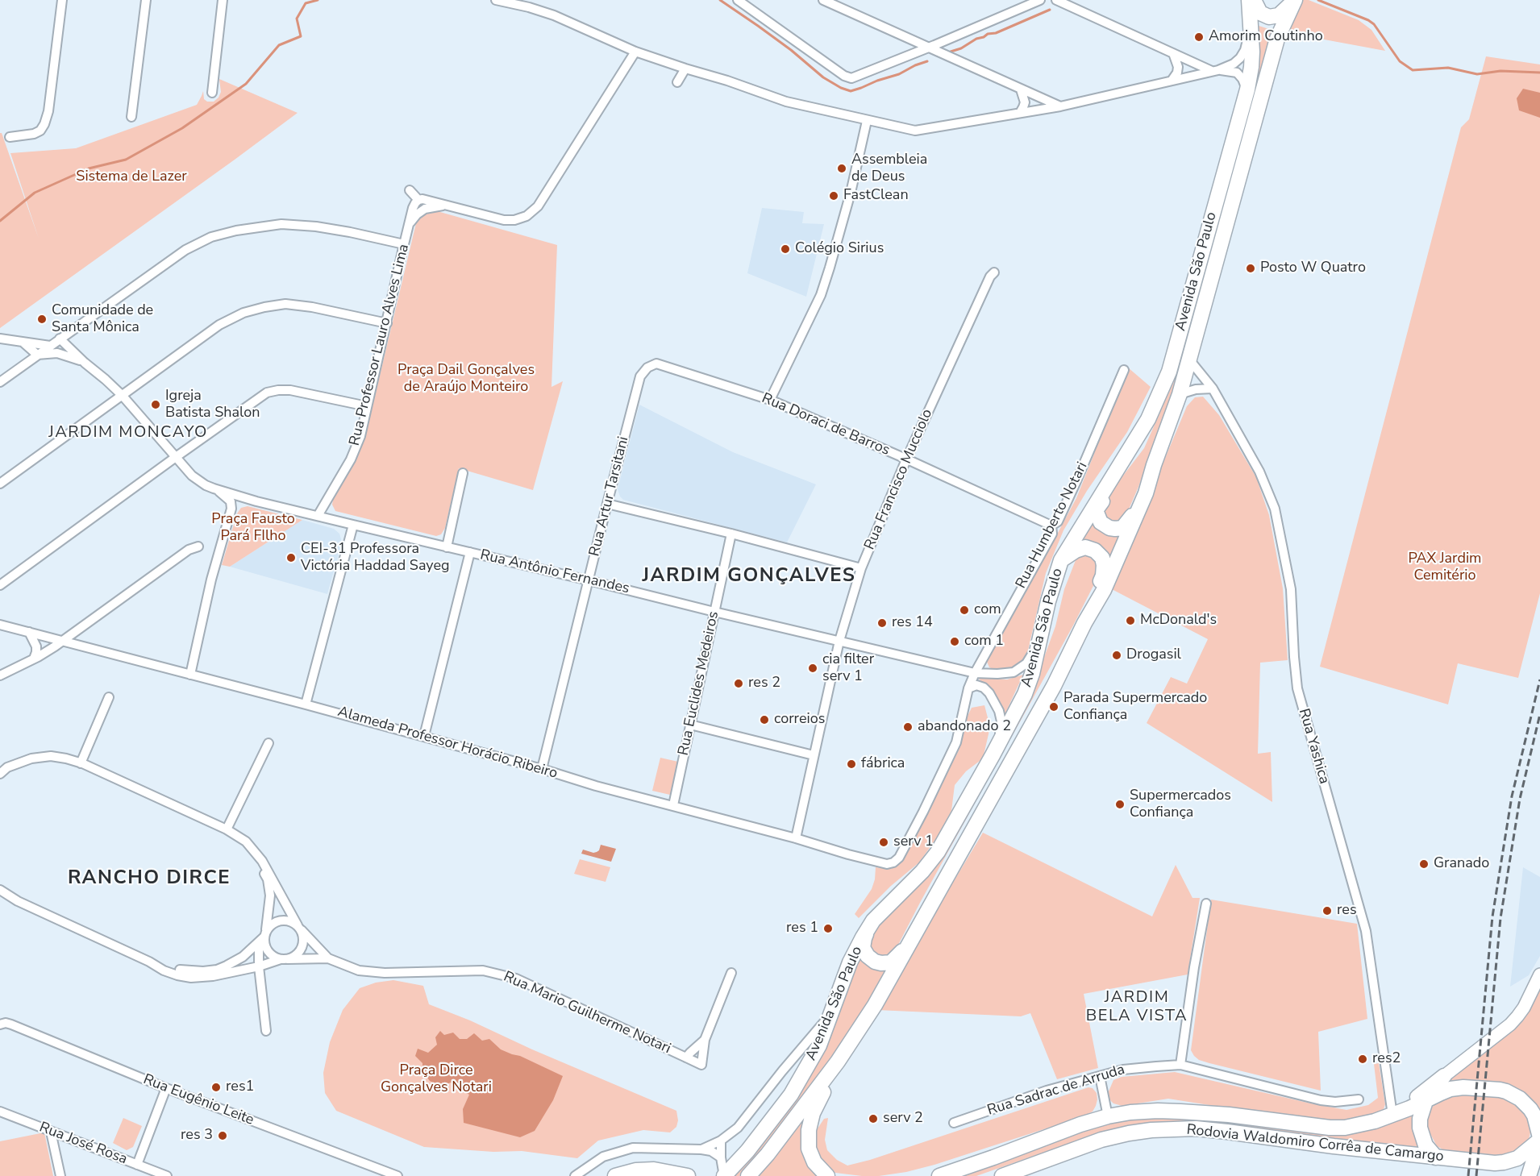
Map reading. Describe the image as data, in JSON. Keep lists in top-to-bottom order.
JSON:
{
  "streets": {
    "main road": ["Avenida São Paulo", "Rodovia Waldomiro Corrêa de Camargo"],
    "street": [
      "Rua Professor Lauro Alves Lima",
      "Rua Doraci de Barros",
      "Rua Francisco Mucciolo",
      "Rua Artur Tarsitani",
      "Rua Humberto Notari",
      "Rua Antônio Fernandes",
      "Rua Euclides Medeiros",
      "Alameda Professor Horácio Ribeiro",
      "Rua Yashica",
      "Rua Mario Guilherme Notari",
      "Rua Sadrac de Arruda",
      "Rua Eugênio Leite",
      "Rua José Rosa"
    ]
  },
  "crossings": [
    ["Avenida São Paulo", "Rua Antônio Fernandes"],
    ["Avenida São Paulo", "Rua Yashica"],
    ["Rua Professor Lauro Alves Lima", "Rua Antônio Fernandes"],
    ["Rua Doraci de Barros", "Rua Francisco Mucciolo"],
    ["Rua Doraci de Barros", "Rua Artur Tarsitani"],
    ["Rua Doraci de Barros", "Rua Humberto Notari"],
    ["Rua Francisco Mucciolo", "Rua Antônio Fernandes"],
    ["Rua Francisco Mucciolo", "Alameda Professor Horácio Ribeiro"],
    ["Rua Artur Tarsitani", "Rua Antônio Fernandes"],
    ["Rua Artur Tarsitani", "Alameda Professor Horácio Ribeiro"],
    ["Rua Humberto Notari", "Rua Antônio Fernandes"],
    ["Rua Humberto Notari", "Alameda Professor Horácio Ribeiro"],
    ["Rua Antônio Fernandes", "Rua Euclides Medeiros"],
    ["Rua Euclides Medeiros", "Alameda Professor Horácio Ribeiro"],
    ["Rua Yashica", "Rodovia Waldomiro Corrêa de Camargo"]
  ],
  "districts": [
    "JARDIM MONCAYO",
    "JARDIM GONÇALVES",
    "RANCHO DIRCE",
    "JARDIM BELA VISTA"
  ],
  "parks": [
    "Sistema de Lazer",
    "Praça Dail Gonçalves de Araújo Monteiro",
    "Praça Fausto Pará FIlho",
    "PAX Jardim Cemitério",
    "Praça Dirce Gonçalves Notari"
  ],
  "places": [
    "Amorim Coutinho",
    "Assembleia de Deus",
    "FastClean",
    "Colégio Sirius",
    "Posto W Quatro",
    "Comunidade de Santa Mônica",
    "Igreja Batista Shalon",
    "CEI-31 Professora Victória Haddad Sayeg",
    "com",
    "McDonald's",
    "res 14",
    "com 1",
    "Drogasil",
    "cia filter serv 1",
    "res 2",
    "Parada Supermercado Confiança",
    "correios",
    "abandonado 2",
    "fábrica",
    "Supermercados Confiança",
    "serv 1",
    "Granado",
    "res",
    "res 1",
    "res2",
    "res1",
    "serv 2",
    "res 3"
  ]
}
